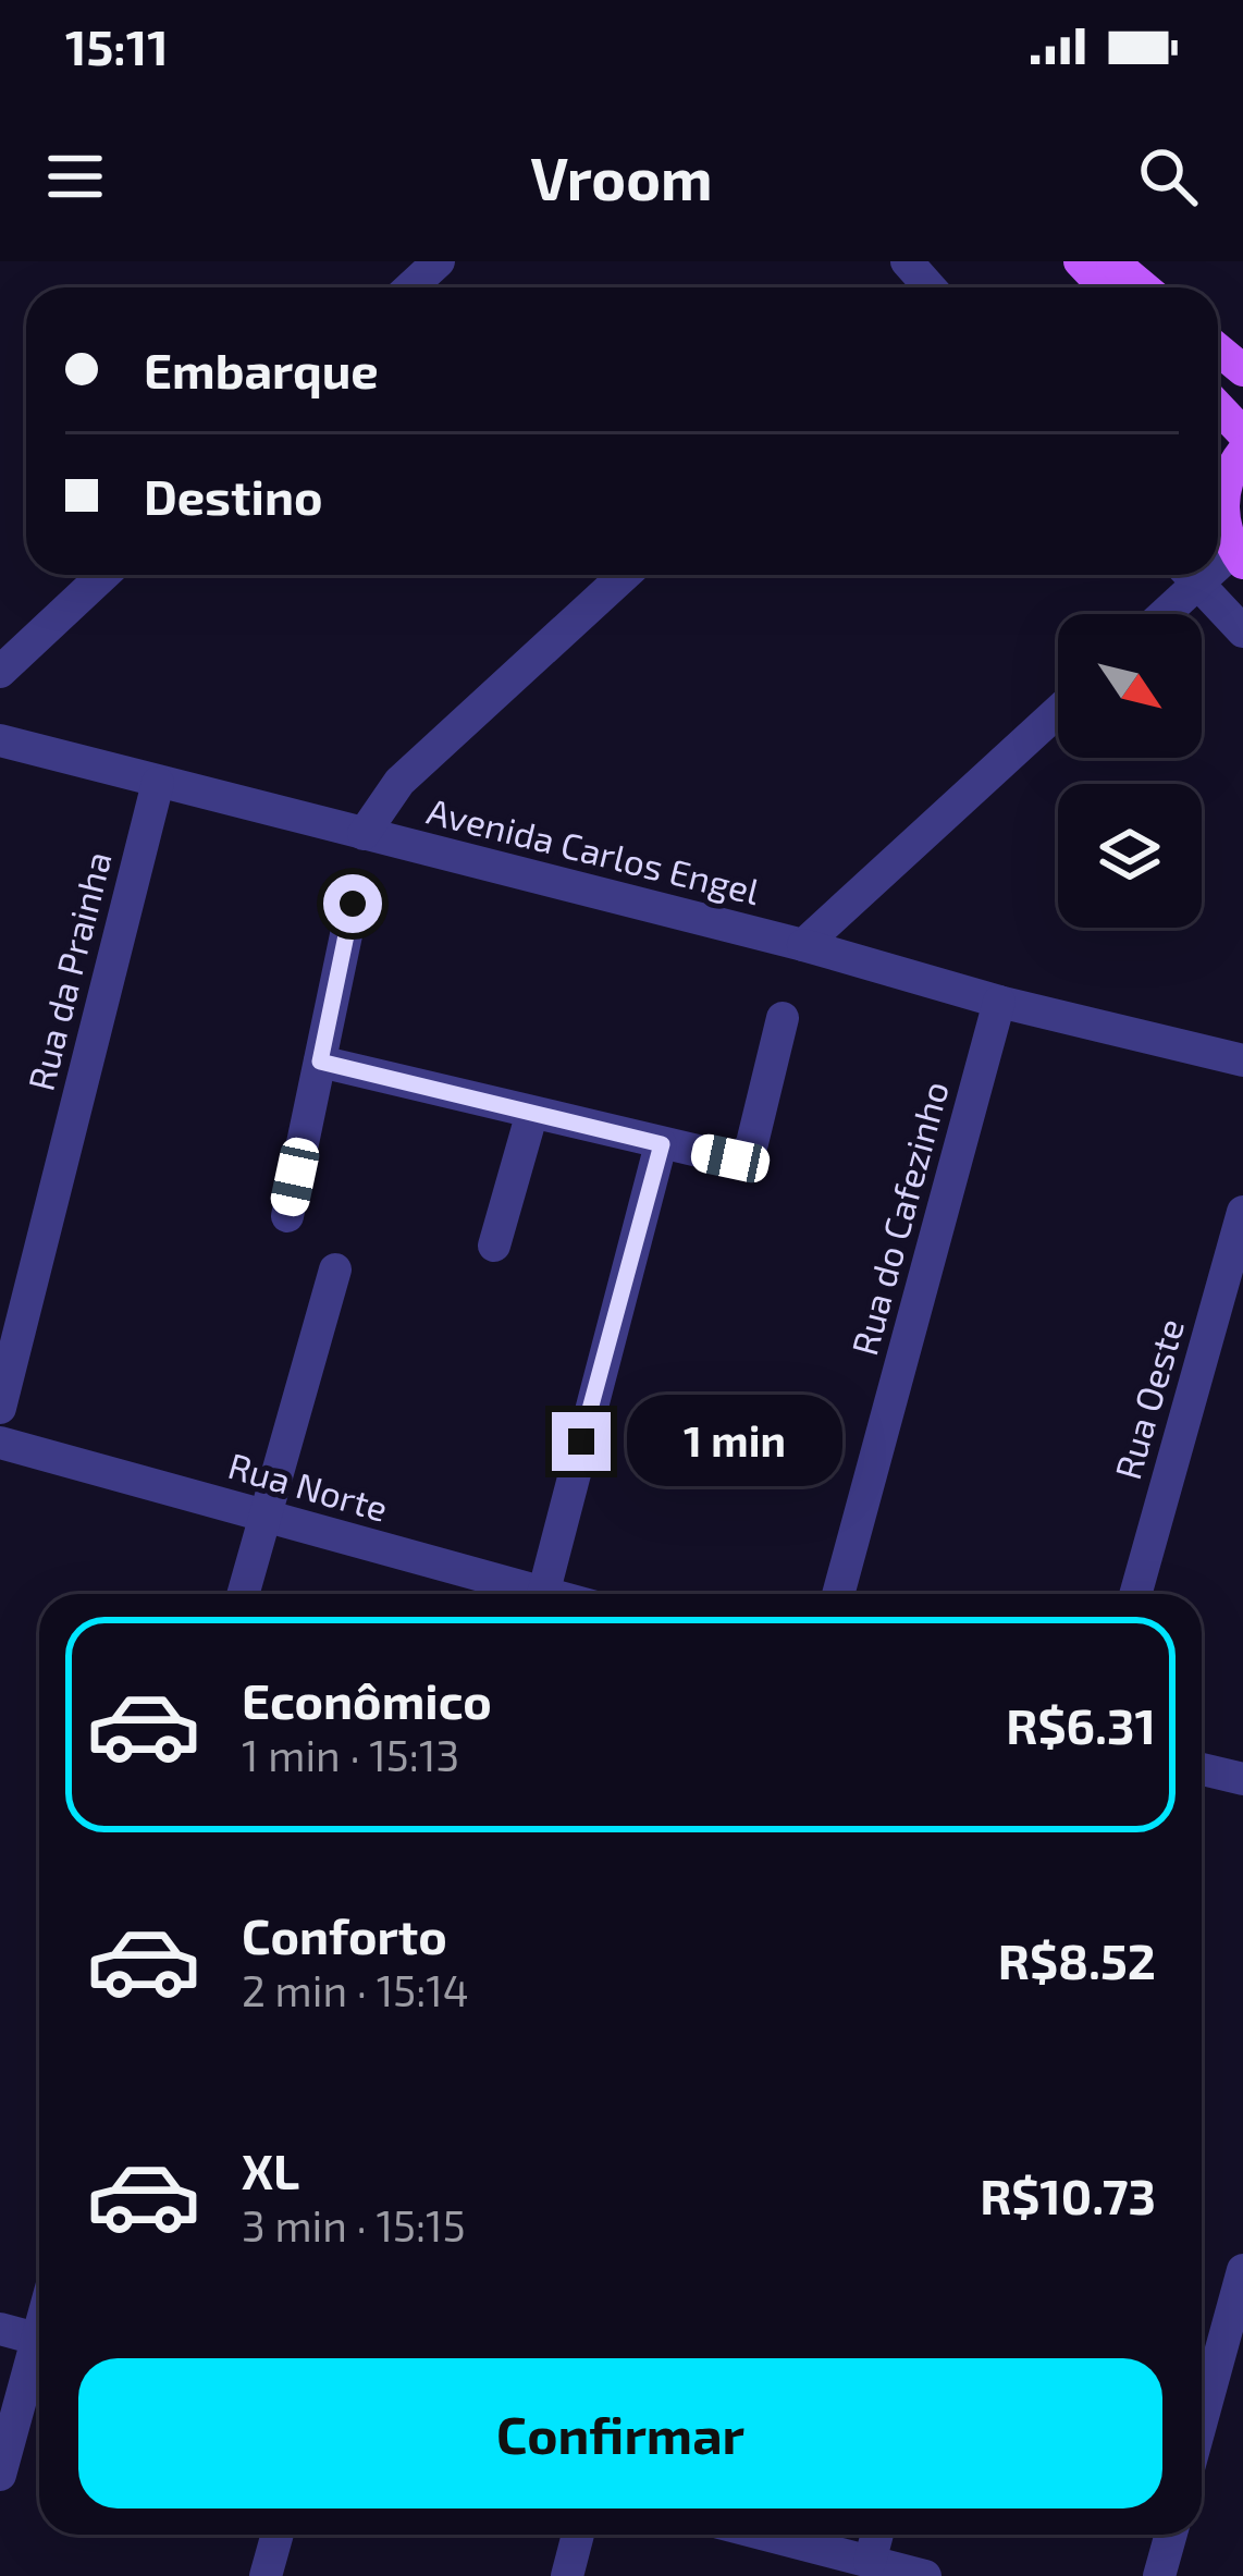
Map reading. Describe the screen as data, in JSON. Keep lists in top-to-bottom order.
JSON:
{
  "streets": {
    "street": [
      "Avenida Carlos Engel",
      "Rua da Prainha",
      "Rua do Cafezinho",
      "Rua Oeste",
      "Rua Norte"
    ]
  },
  "crossings": [
    ["Avenida Carlos Engel", "Rua da Prainha"],
    ["Avenida Carlos Engel", "Rua do Cafezinho"]
  ],
  "north": "bottom right",
  "page": {
    "status": "15:11",
    "header": "Vroom",
    "banner": ["Embarque", "Destino"],
    "bubble": "1 min",
    "list": [
      {
        "name": "Econômico",
        "note": "1 min · 15:13",
        "value": "R$6.31"
      },
      {
        "name": "Conforto",
        "note": "2 min · 15:14",
        "value": "R$8.52"
      },
      {
        "name": "XL",
        "note": "3 min · 15:15",
        "value": "R$10.73"
      }
    ],
    "buttons": "Confirmar"
  }
}
